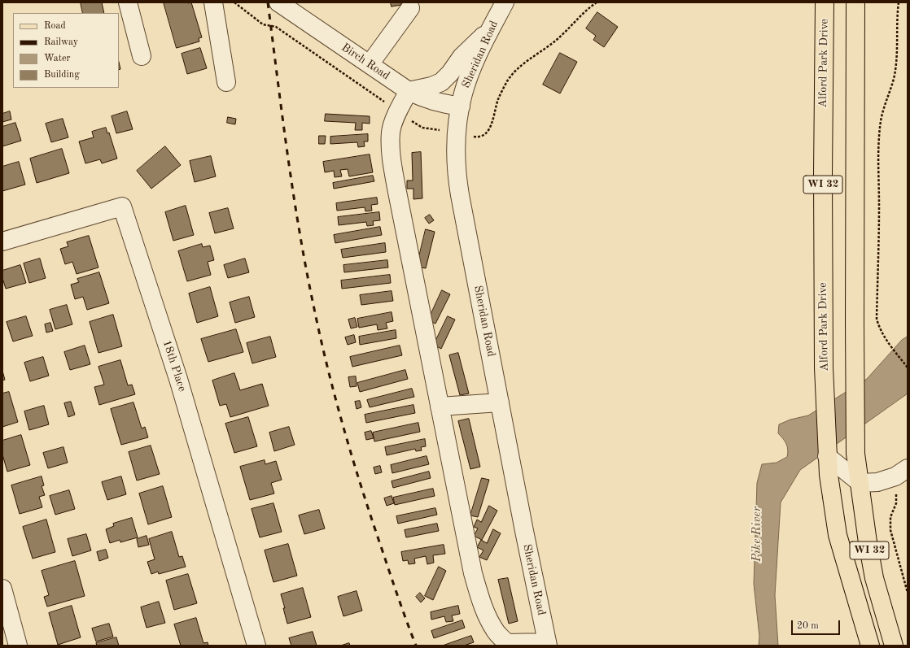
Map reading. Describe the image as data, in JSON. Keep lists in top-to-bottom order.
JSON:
{
  "streets": {
    "main road": ["Alford Park Drive", "WI 32"],
    "street": ["Sheridan Road", "Birch Road", "18th Place"]
  },
  "crossings": [
    ["Sheridan Road", "Birch Road"]
  ],
  "water": ["Pike River"],
  "legend": [
    "Road",
    "Railway",
    "Water",
    "Building"
  ],
  "scale_bar": "20 m"
}
